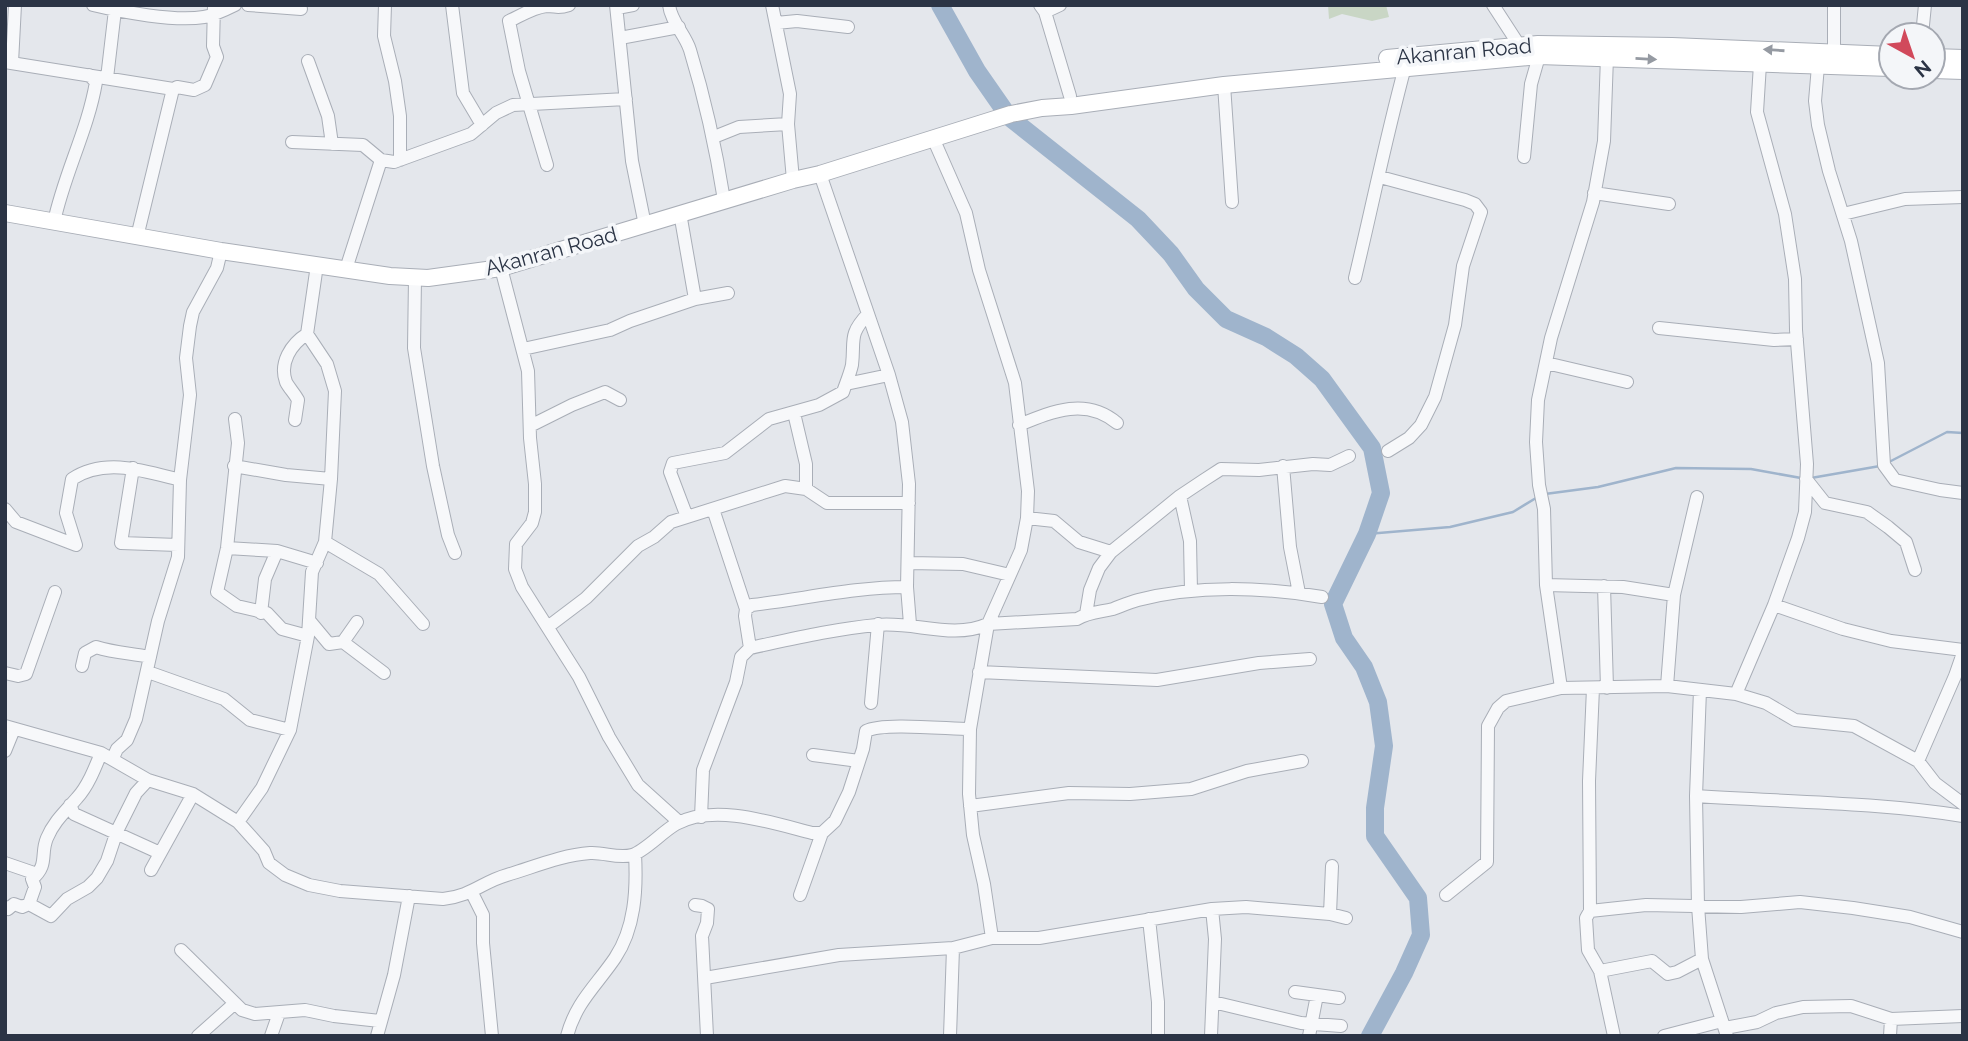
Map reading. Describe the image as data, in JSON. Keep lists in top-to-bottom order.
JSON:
{
  "streets": {
    "main road": ["Akanran Road"]
  },
  "north": "bottom right"
}
